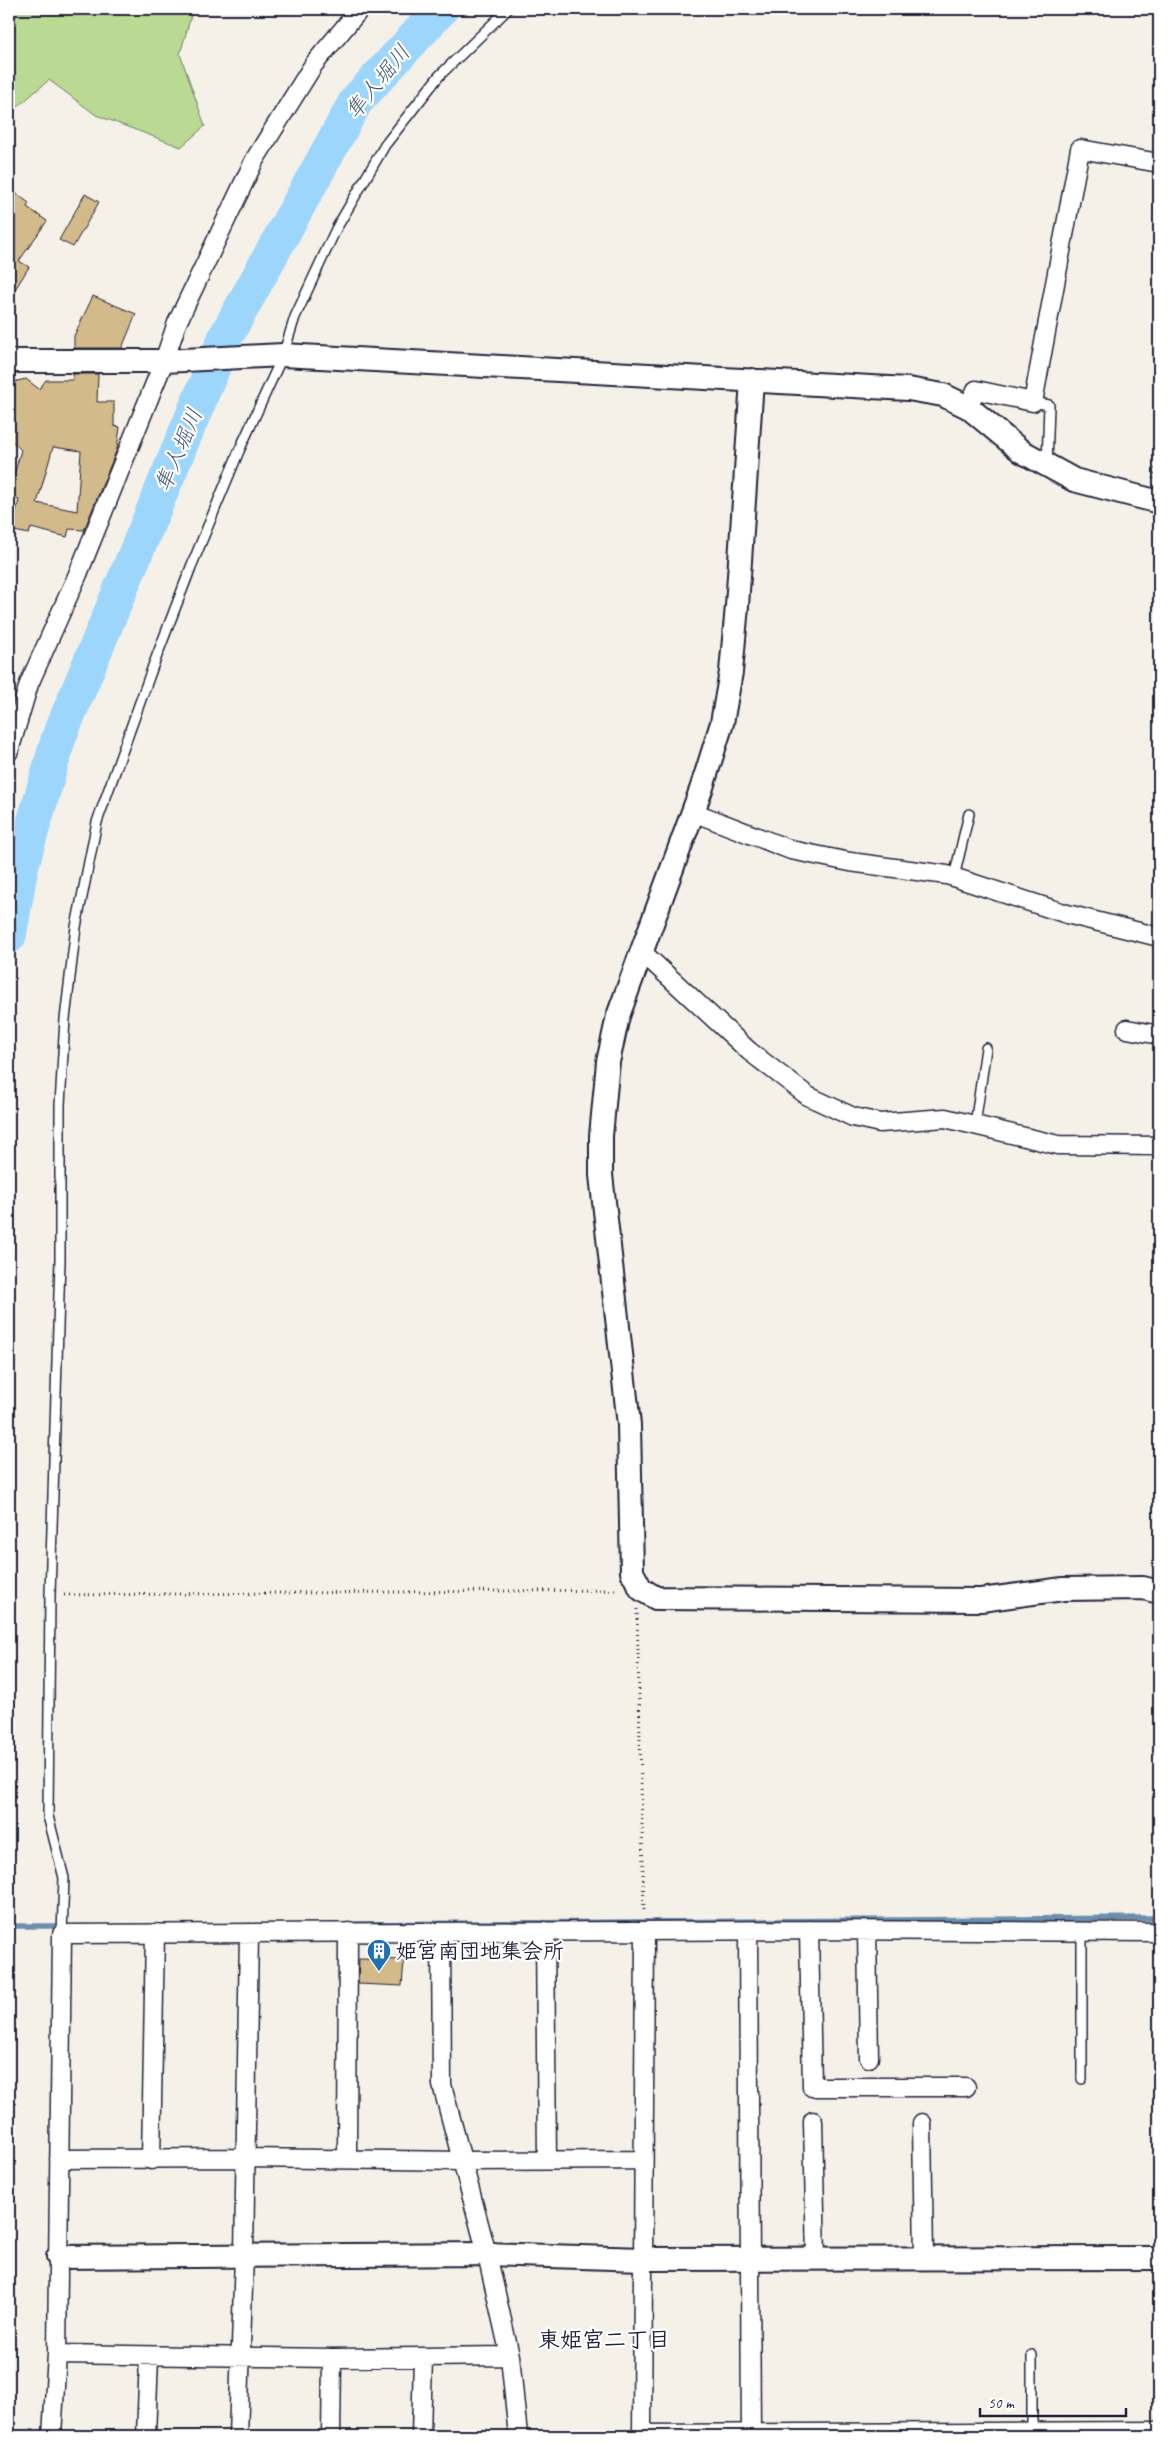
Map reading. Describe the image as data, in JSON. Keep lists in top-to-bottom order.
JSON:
{
  "districts": ["東姫宮二丁目"],
  "water": ["隼人堀川"],
  "places": {
    "building": ["姫宮南団地集会所"]
  },
  "scale_bar": "50 m"
}
